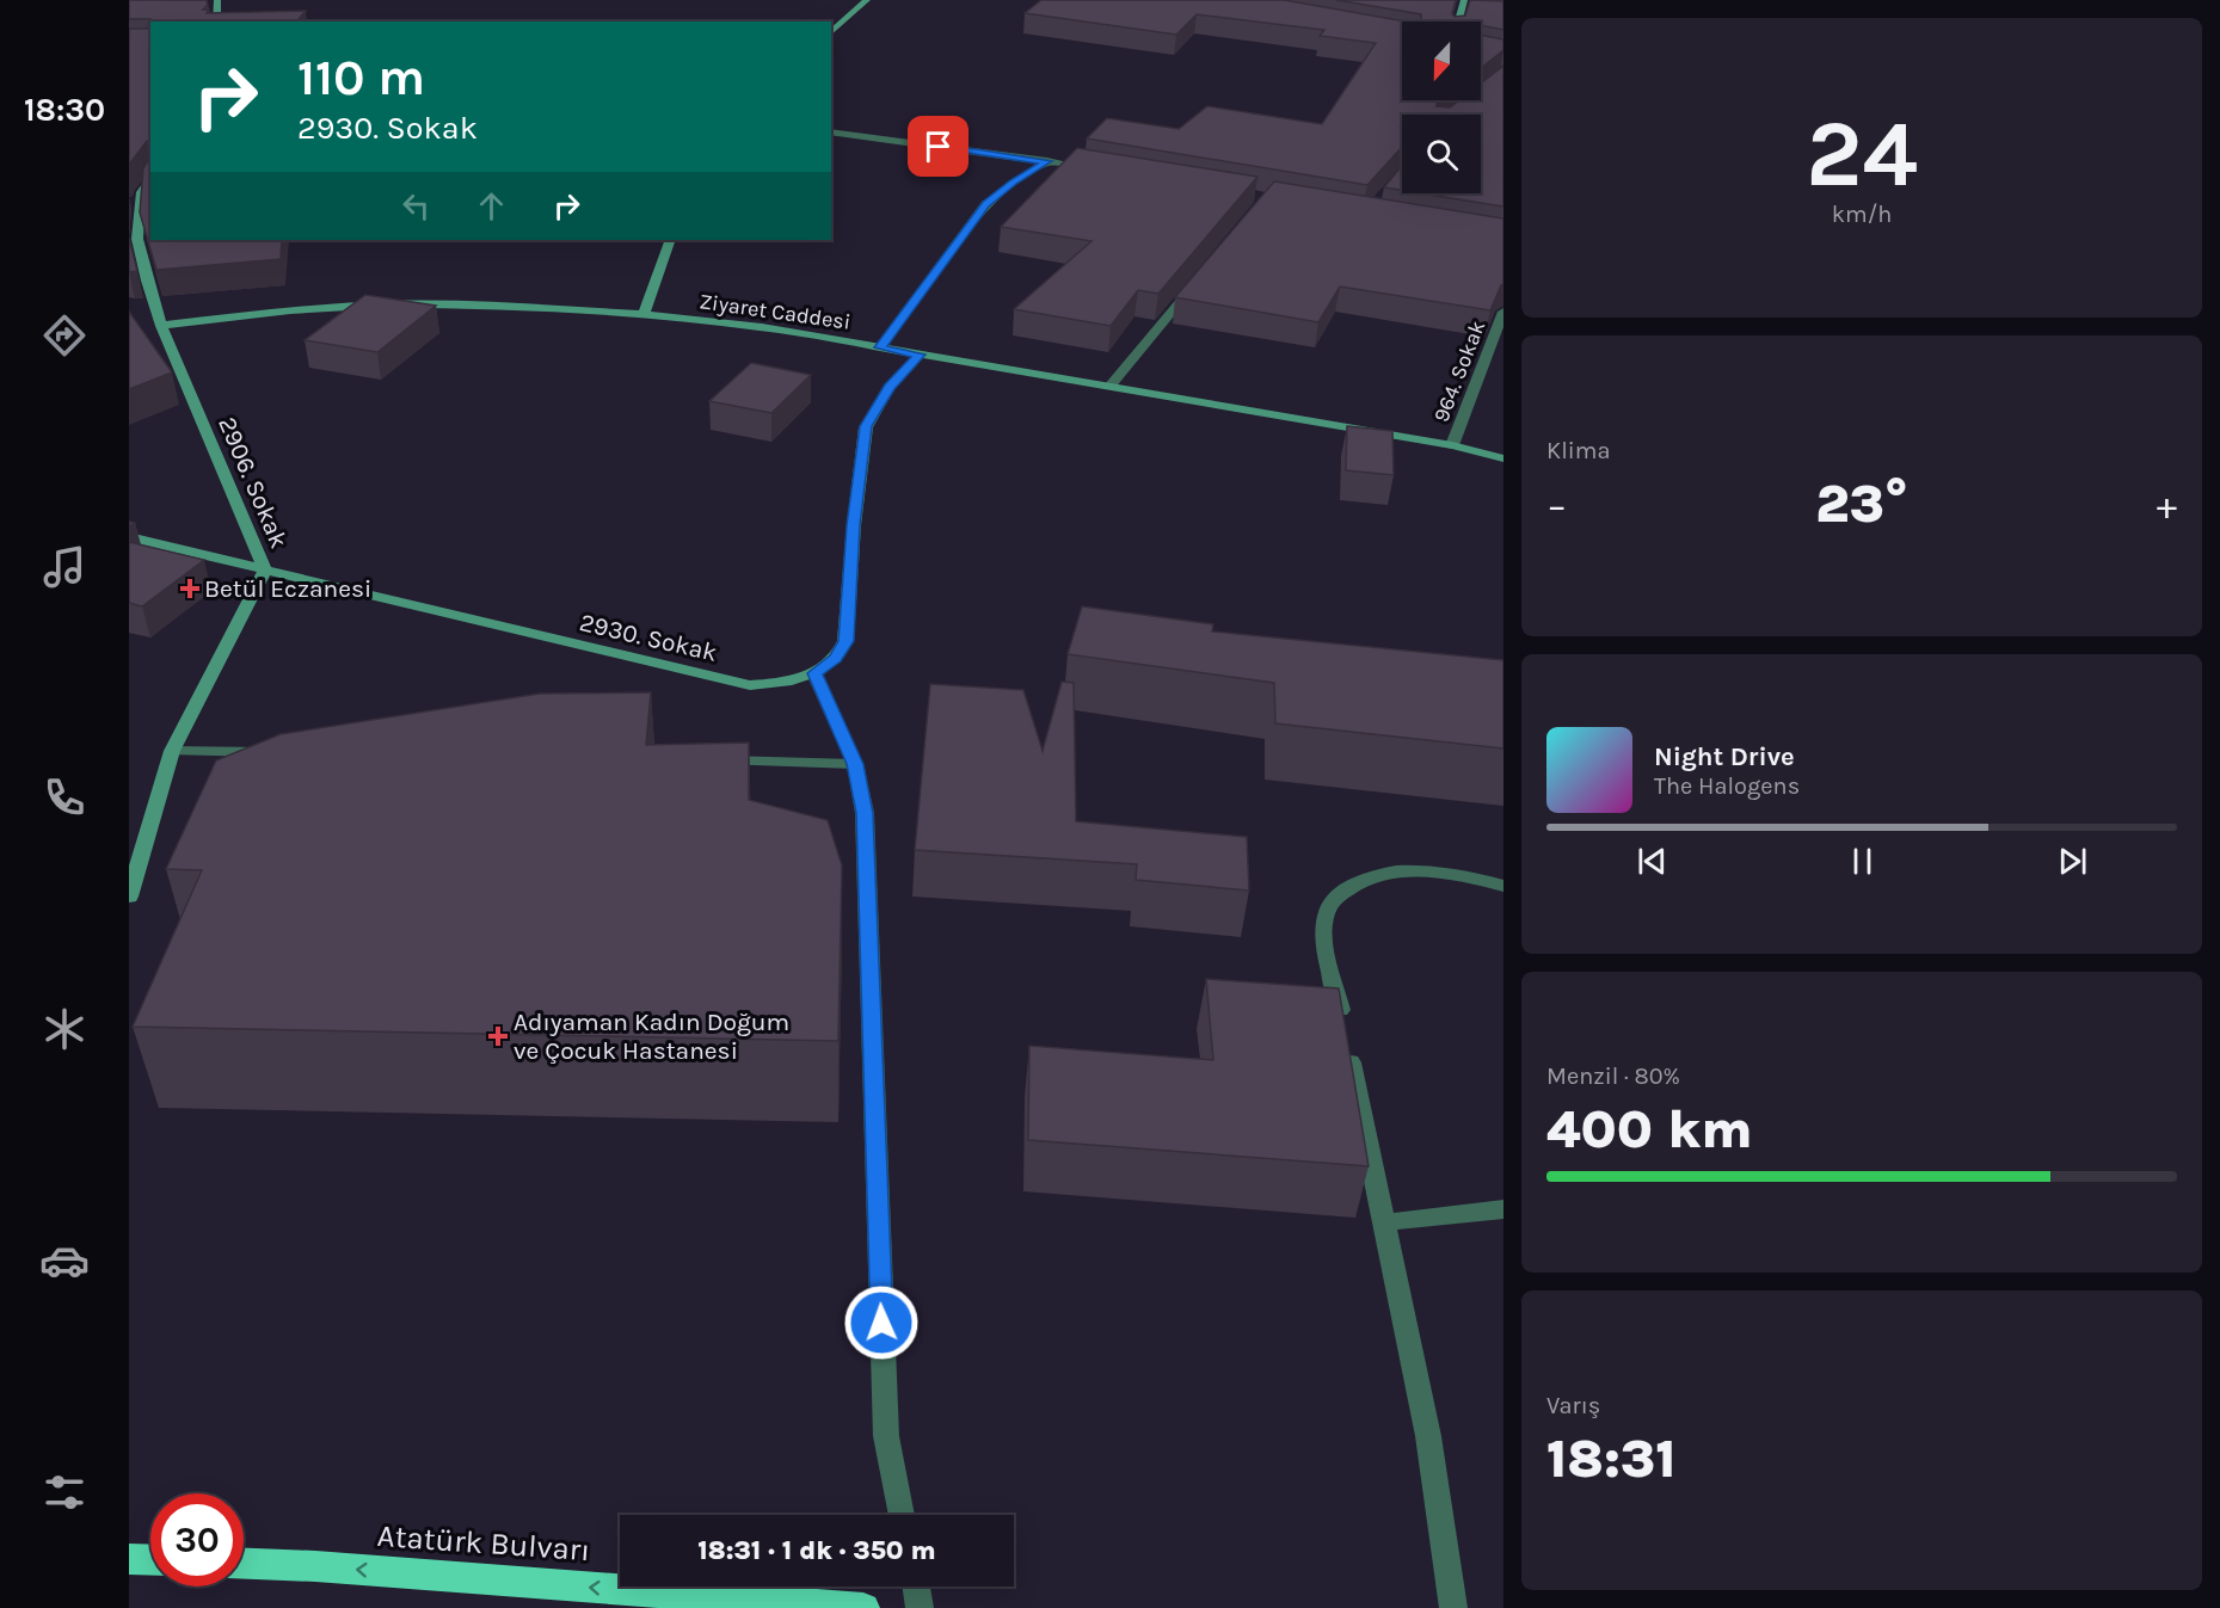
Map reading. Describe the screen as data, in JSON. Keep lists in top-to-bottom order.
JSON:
{
  "streets": {
    "highway": ["Atatürk Bulvarı"],
    "street": [
      "Ziyaret Caddesi",
      "964. Sokak",
      "2906. Sokak",
      "2930. Sokak"
    ]
  },
  "crossings": [
    ["Ziyaret Caddesi", "964. Sokak"],
    ["Ziyaret Caddesi", "2906. Sokak"],
    ["Ziyaret Caddesi", "2930. Sokak"],
    ["2906. Sokak", "2930. Sokak"]
  ],
  "one_way": ["Atatürk Bulvarı"],
  "places": {
    "health": ["Betül Eczanesi", "Adıyaman Kadın Doğum ve Çocuk Hastanesi"]
  },
  "north": "bottom",
  "page": {
    "tabs": "18:30",
    "tile": [
      ["24", "km/h"],
      "Klima",
      ["Menzil · 80%", "400 km"],
      ["Varış", "18:31"]
    ],
    "turn": ["110 m", "2930. Sokak"],
    "heat": ["−", "23°", "+"],
    "song": ["Night Drive", "The Halogens"],
    "limit": "30",
    "trip": "18:31 · 1 dk · 350 m"
  }
}
